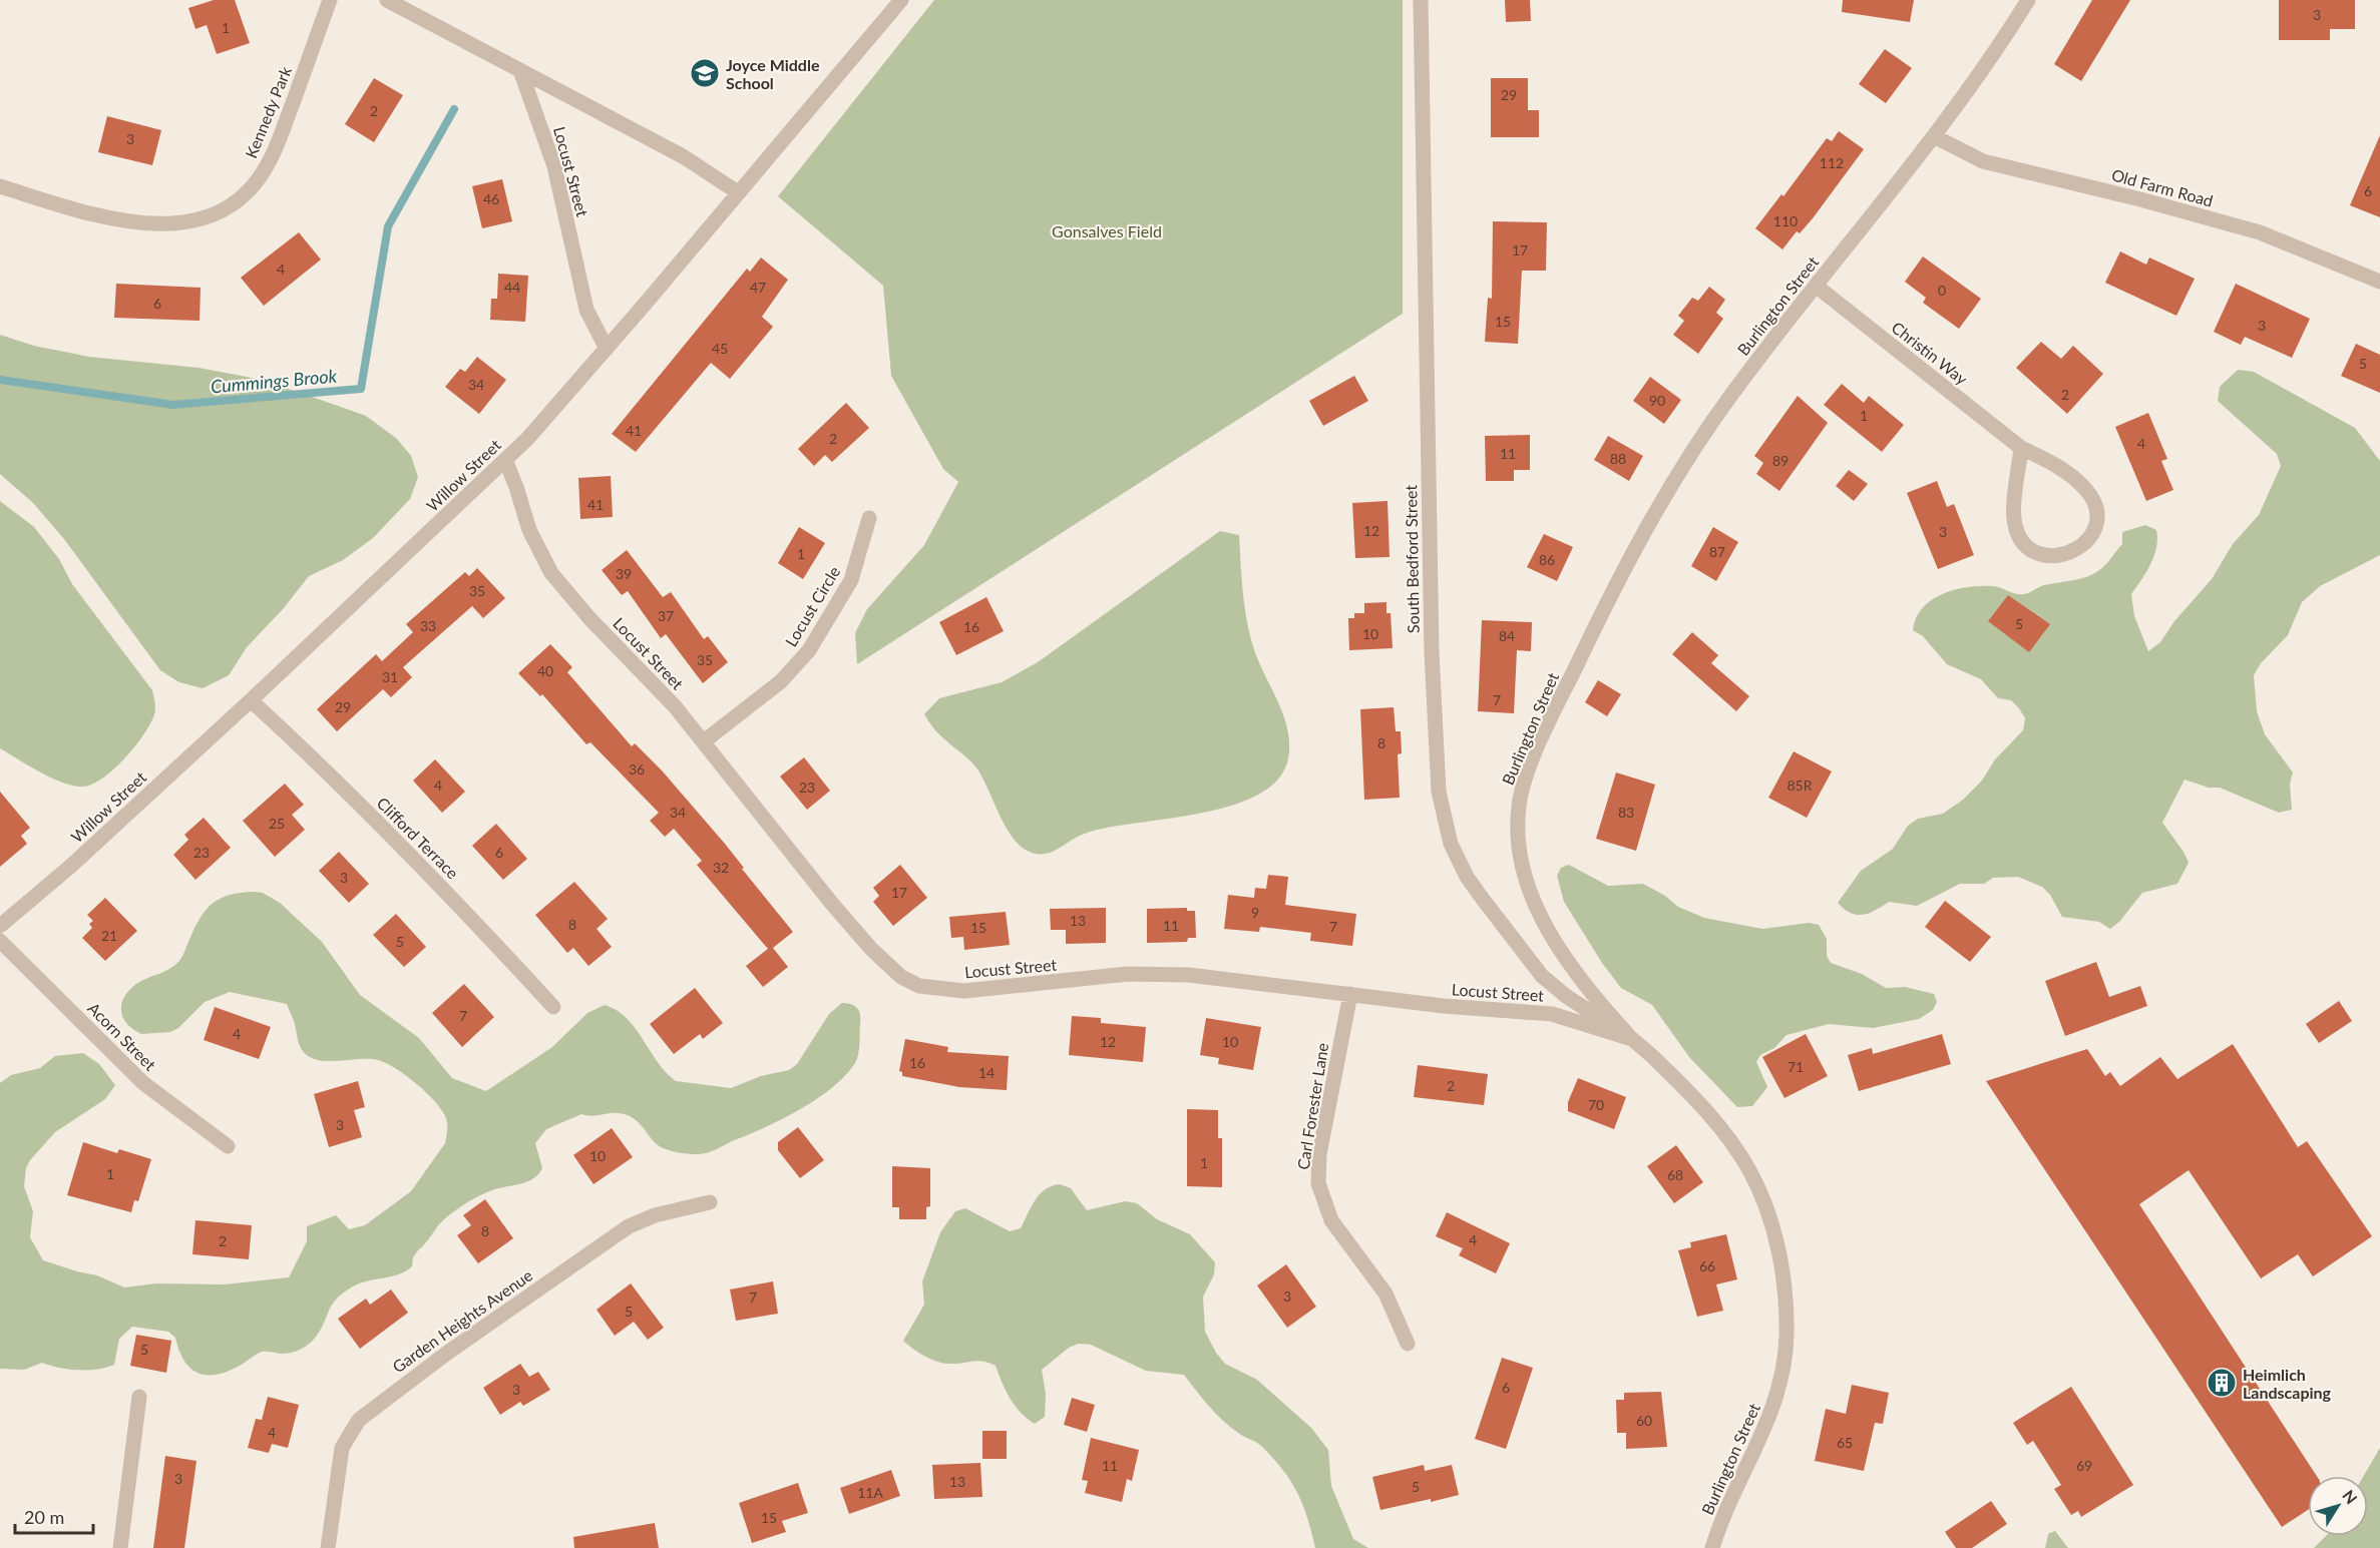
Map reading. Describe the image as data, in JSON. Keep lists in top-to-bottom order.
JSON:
{
  "streets": {
    "street": [
      "Kennedy Park",
      "Locust Street",
      "Old Farm Road",
      "Burlington Street",
      "Christin Way",
      "Willow Street",
      "South Bedford Street",
      "Locust Circle",
      "Clifford Terrace",
      "Acorn Street",
      "Carl Forester Lane",
      "Garden Heights Avenue"
    ]
  },
  "crossings": [
    ["Locust Street", "Burlington Street"],
    ["Locust Street", "Willow Street"],
    ["Locust Street", "South Bedford Street"],
    ["Locust Street", "Locust Circle"],
    ["Locust Street", "Carl Forester Lane"],
    ["Old Farm Road", "Burlington Street"],
    ["Burlington Street", "Christin Way"],
    ["Burlington Street", "South Bedford Street"],
    ["Willow Street", "Clifford Terrace"]
  ],
  "water": ["Cummings Brook"],
  "parks": ["Gonsalves Field"],
  "places": {
    "school or university": ["Joyce Middle School"],
    "building": ["Heimlich Landscaping"]
  },
  "house_numbers": [
    "3",
    "1",
    "29",
    "2",
    "3",
    "112",
    "6",
    "46",
    "110",
    "17",
    "4",
    "44",
    "47",
    "0",
    "6",
    "15",
    "3",
    "45",
    "5",
    "34",
    "2",
    "90",
    "1",
    "41",
    "2",
    "4",
    "11",
    "88",
    "89",
    "41",
    "12",
    "3",
    "87",
    "1",
    "86",
    "39",
    "35",
    "37",
    "5",
    "33",
    "16",
    "10",
    "84",
    "35",
    "40",
    "31",
    "7",
    "29",
    "8",
    "36",
    "4",
    "85R",
    "23",
    "34",
    "83",
    "25",
    "23",
    "6",
    "32",
    "3",
    "17",
    "9",
    "13",
    "8",
    "11",
    "7",
    "15",
    "21",
    "5",
    "7",
    "4",
    "12",
    "10",
    "16",
    "71",
    "14",
    "2",
    "70",
    "3",
    "10",
    "1",
    "1",
    "68",
    "8",
    "4",
    "2",
    "66",
    "3",
    "7",
    "5",
    "5",
    "6",
    "3",
    "60",
    "4",
    "65",
    "11",
    "69",
    "3",
    "13",
    "5",
    "11A",
    "15"
  ],
  "scale_bar": "20 m",
  "north": "top right"
}
